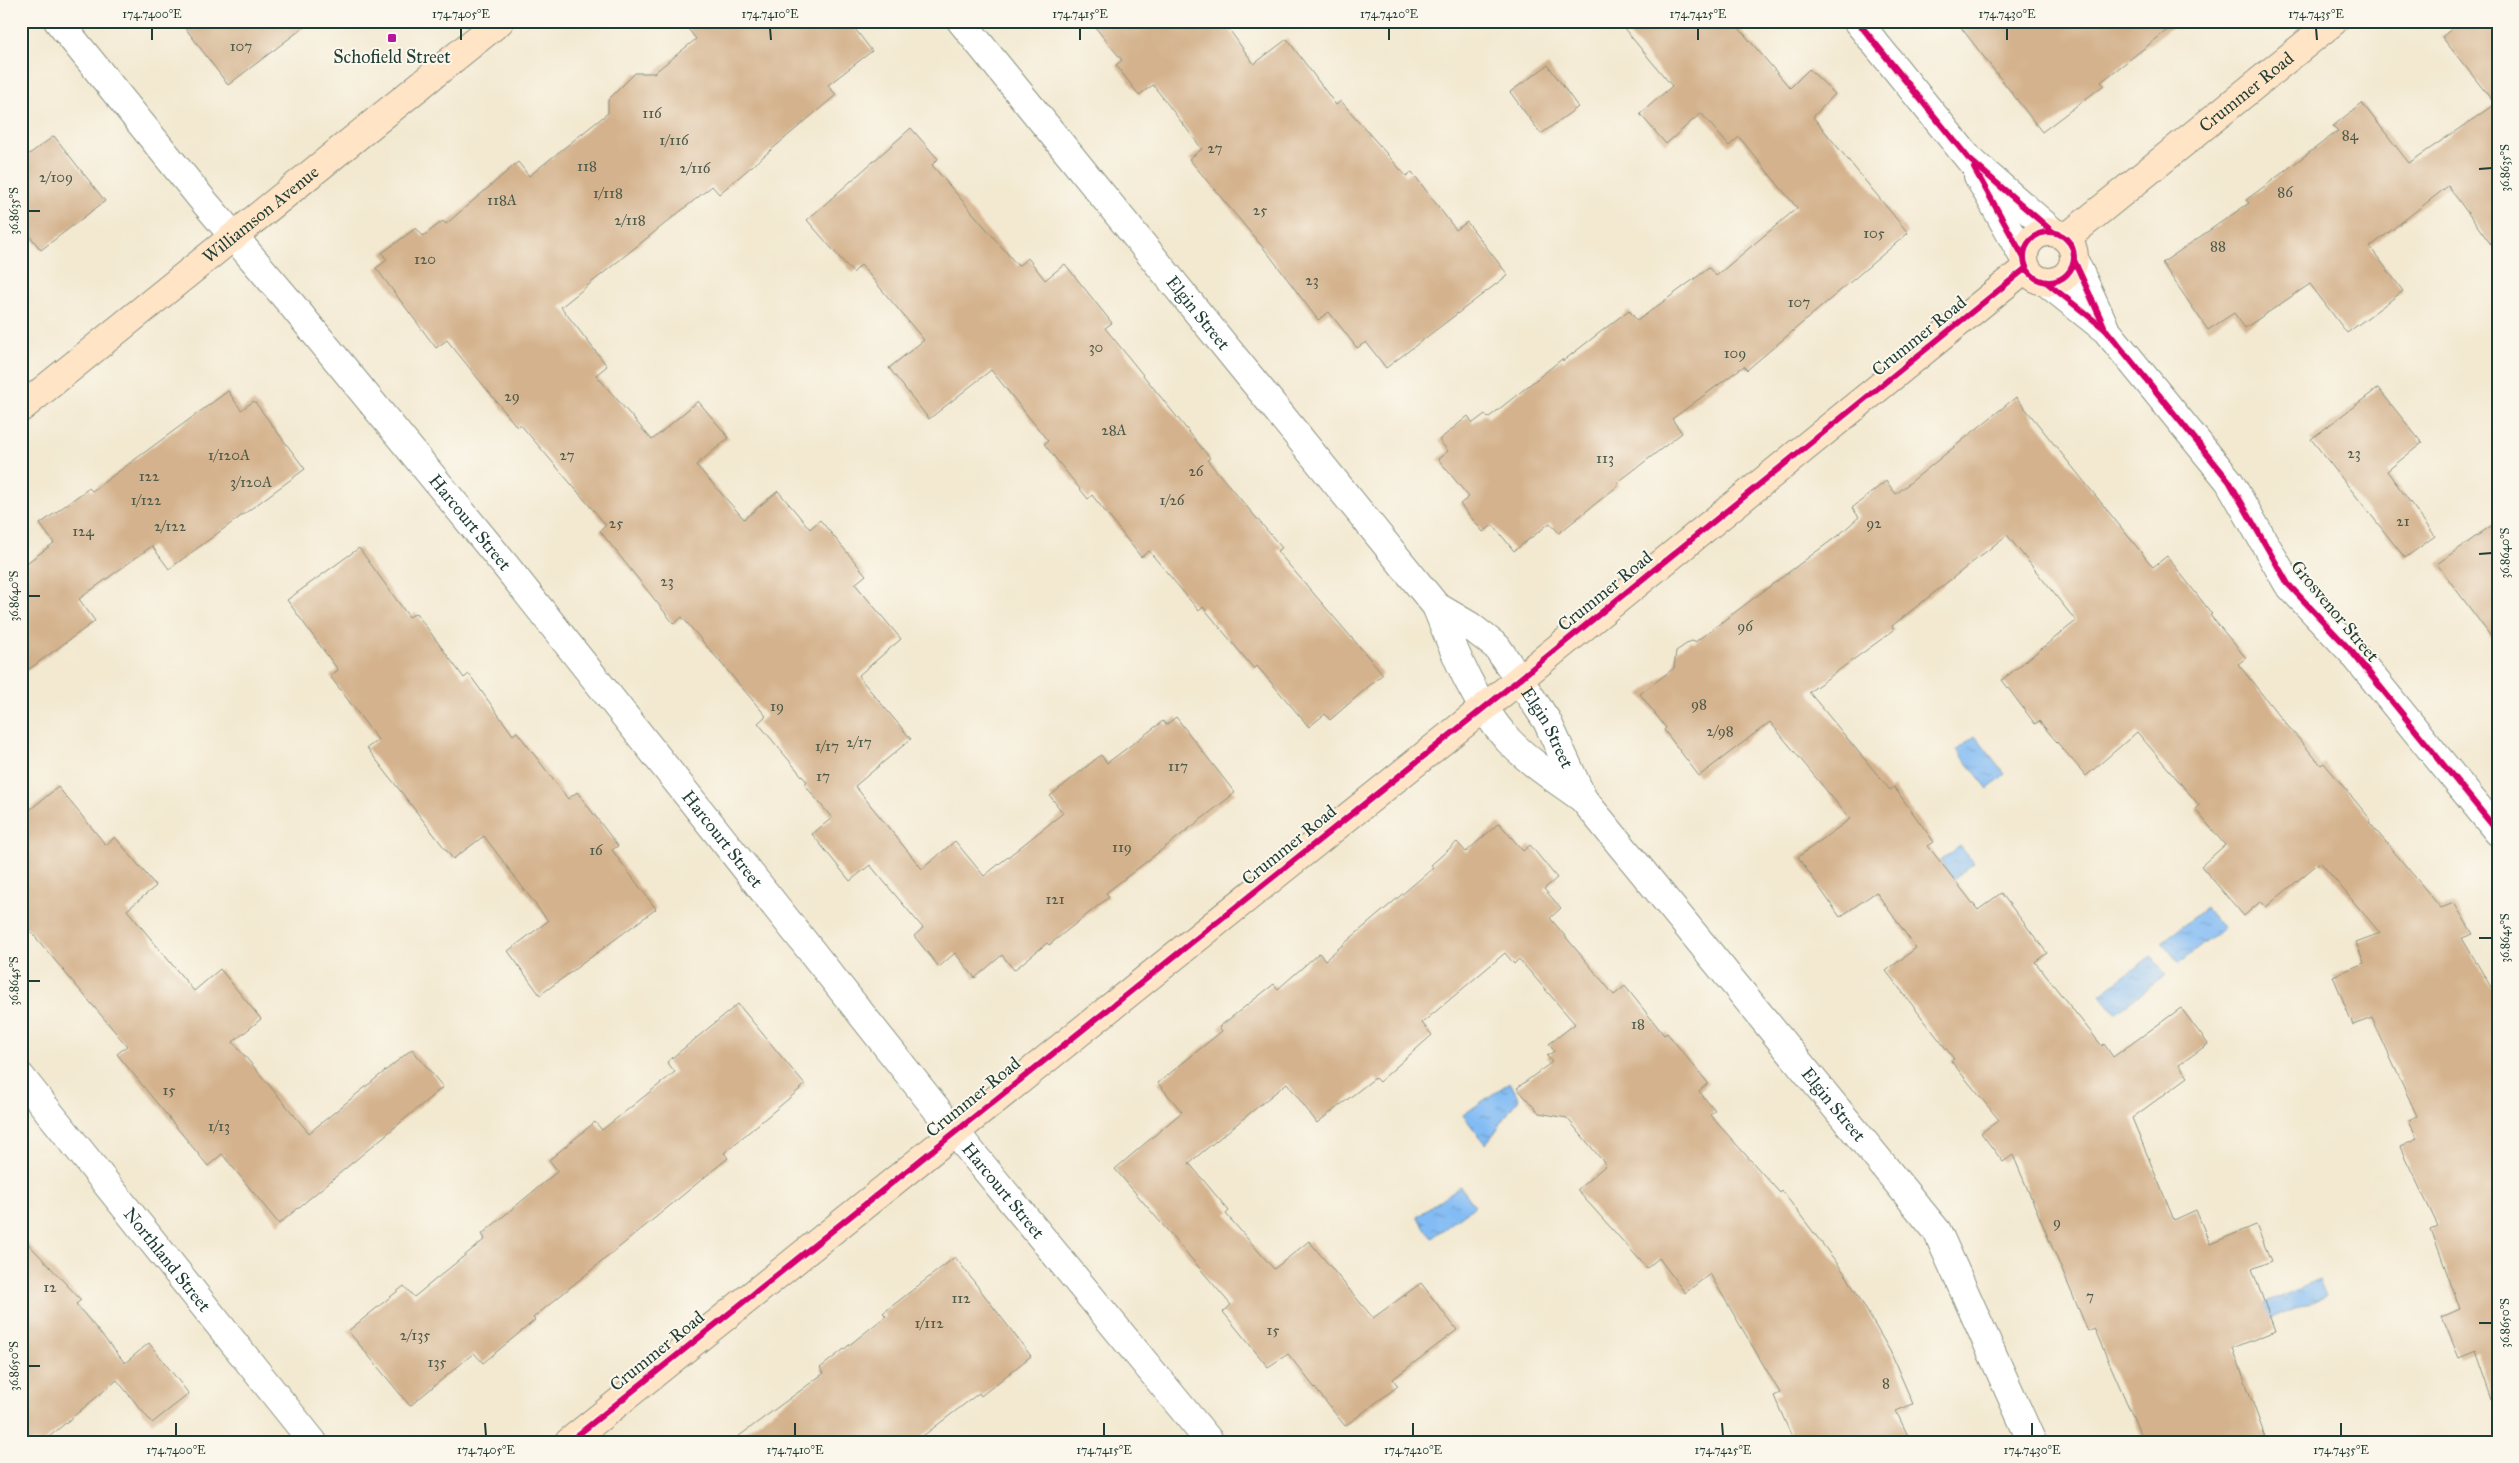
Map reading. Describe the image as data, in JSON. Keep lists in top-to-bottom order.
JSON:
{
  "streets": {
    "street": [
      "Crummer Road",
      "Williamson Avenue",
      "Elgin Street",
      "Harcourt Street",
      "Grosvenor Street",
      "Northland Street"
    ]
  },
  "crossings": [
    ["Crummer Road", "Elgin Street"],
    ["Crummer Road", "Harcourt Street"],
    ["Crummer Road", "Grosvenor Street"],
    ["Williamson Avenue", "Harcourt Street"]
  ],
  "places": {
    "transit": ["Schofield Street"]
  },
  "house_numbers": [
    "107",
    "116",
    "84",
    "1/116",
    "27",
    "118",
    "2/116",
    "2/109",
    "86",
    "1/118",
    "118A",
    "25",
    "2/118",
    "105",
    "88",
    "120",
    "23",
    "107",
    "30",
    "109",
    "29",
    "28A",
    "23",
    "1/120A",
    "27",
    "113",
    "26",
    "122",
    "3/120A",
    "1/122",
    "1/26",
    "21",
    "25",
    "92",
    "2/122",
    "124",
    "23",
    "96",
    "98",
    "19",
    "2/98",
    "2/17",
    "1/17",
    "117",
    "17",
    "119",
    "16",
    "121",
    "18",
    "15",
    "1/13",
    "9",
    "12",
    "7",
    "112",
    "1/112",
    "15",
    "2/135",
    "135",
    "8"
  ],
  "coordinates": [
    "174.7400°E",
    "174.7405°E",
    "174.7410°E",
    "174.7415°E",
    "174.7420°E",
    "174.7425°E",
    "174.7430°E",
    "174.7435°E",
    "36.8635°S",
    "36.8640°S",
    "36.8645°S",
    "36.8650°S"
  ]
}
